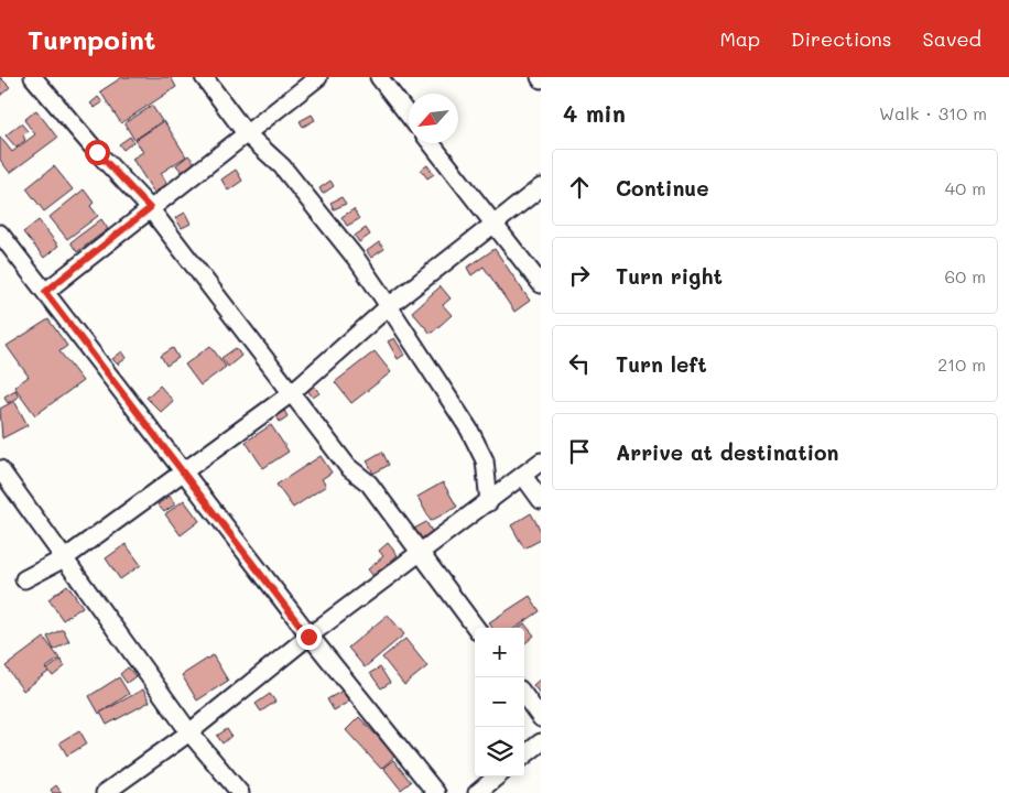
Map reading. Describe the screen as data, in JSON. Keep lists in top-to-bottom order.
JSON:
{
  "north": "bottom left",
  "page": {
    "header": "Turnpoint",
    "nav": ["Map", "Directions", "Saved"],
    "heading": ["4 min", "Walk · 310 m"],
    "list": [
      ["Continue", "40 m"],
      ["Turn right", "60 m"],
      ["Turn left", "210 m"],
      "Arrive at destination"
    ],
    "map_buttons": ["+", "−"]
  }
}
